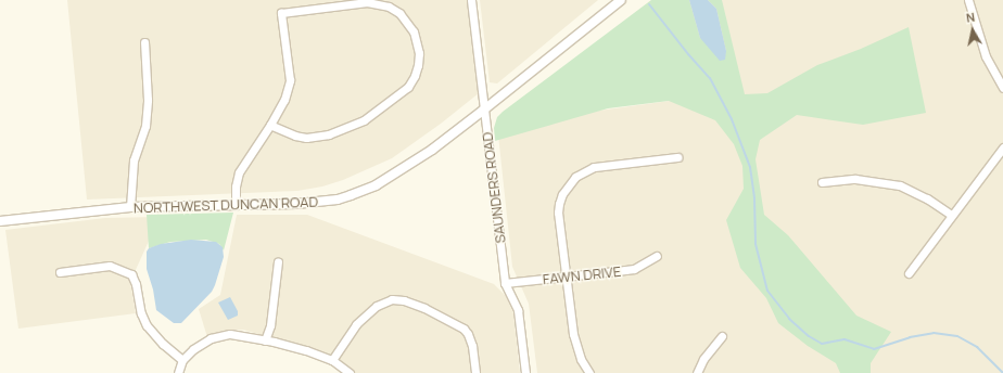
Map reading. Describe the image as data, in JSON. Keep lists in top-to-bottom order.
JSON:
{
  "streets": {
    "street": ["SAUNDERS ROAD", "NORTHWEST DUNCAN ROAD", "FAWN DRIVE"]
  },
  "crossings": [
    ["SAUNDERS ROAD", "NORTHWEST DUNCAN ROAD"],
    ["SAUNDERS ROAD", "FAWN DRIVE"]
  ],
  "north": "top"
}
